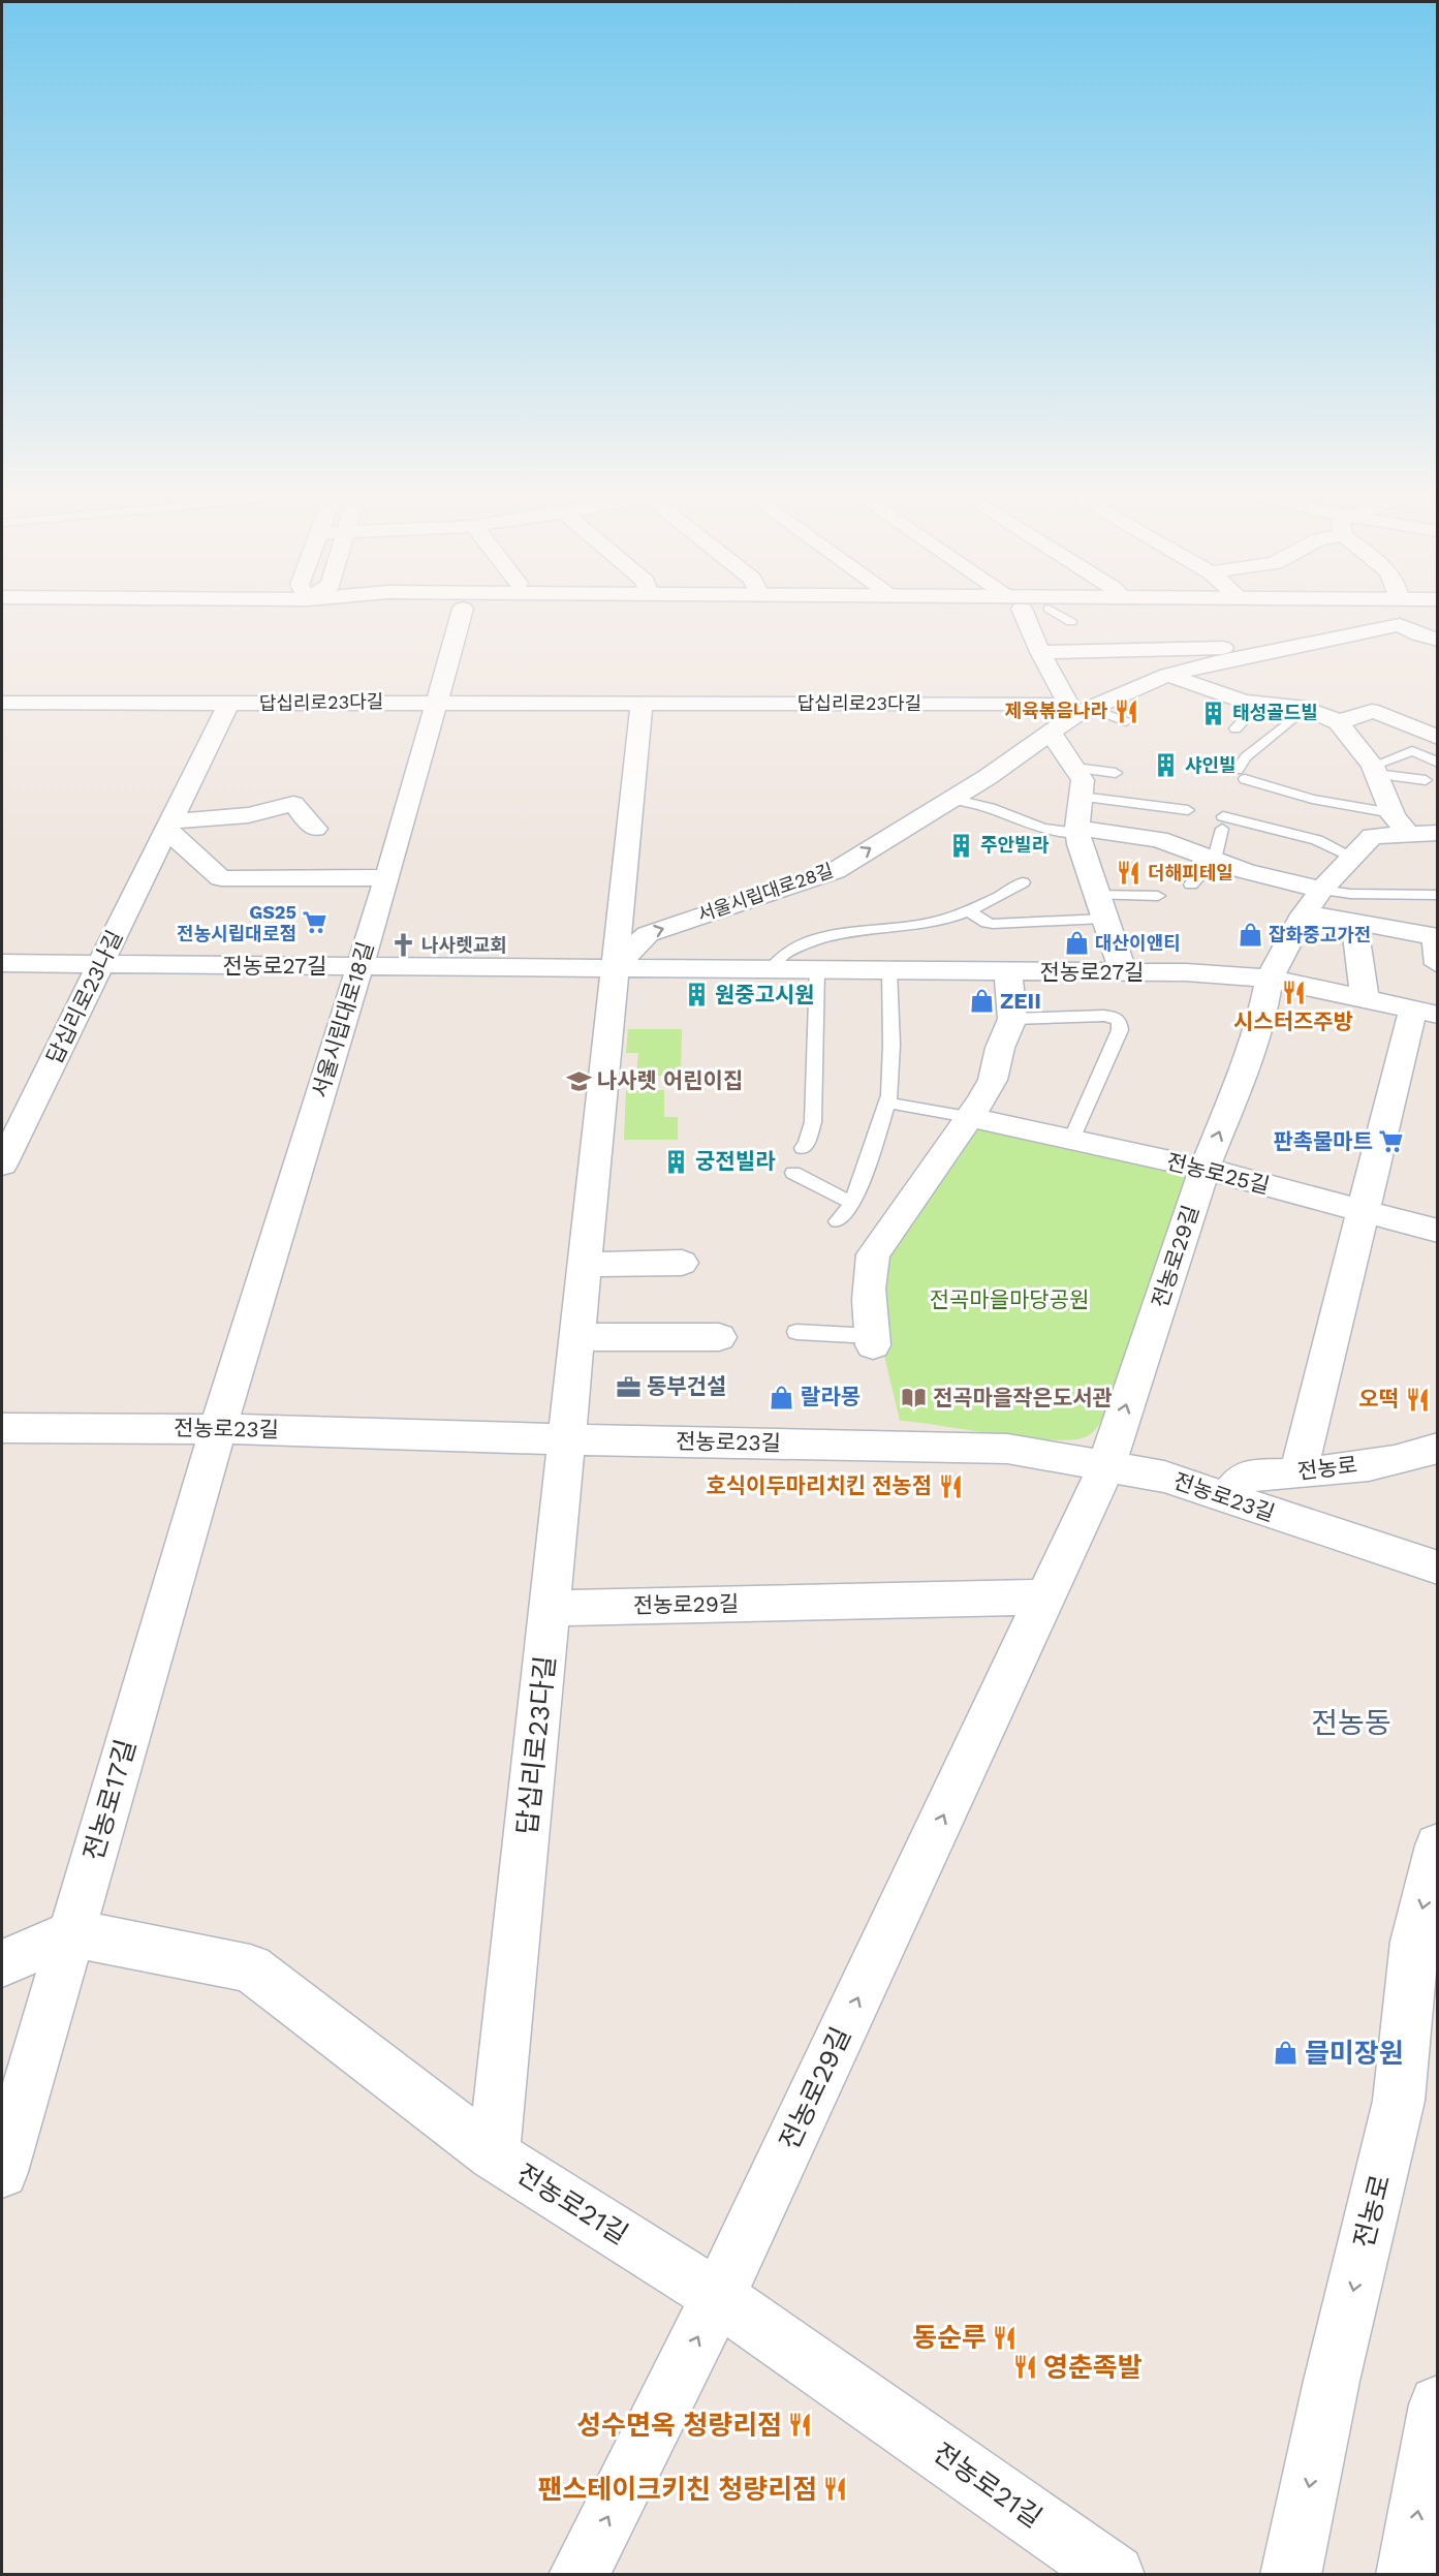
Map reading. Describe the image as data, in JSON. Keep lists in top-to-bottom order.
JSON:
{
  "streets": {
    "street": [
      "답십리로23다길",
      "서울시립대로28길",
      "전농로27길",
      "답십리로23나길",
      "서울시립대로18길",
      "전농로25길",
      "전농로29길",
      "전농로23길",
      "전농로",
      "전농로17길",
      "전농로21길"
    ]
  },
  "crossings": [
    ["답십리로23다길", "서울시립대로28길"],
    ["답십리로23다길", "전농로27길"],
    ["답십리로23다길", "답십리로23나길"],
    ["답십리로23다길", "서울시립대로18길"],
    ["답십리로23다길", "전농로29길"],
    ["답십리로23다길", "전농로23길"],
    ["답십리로23다길", "전농로21길"],
    ["서울시립대로28길", "전농로27길"],
    ["전농로27길", "답십리로23나길"],
    ["전농로27길", "서울시립대로18길"],
    ["전농로27길", "전농로25길"],
    ["전농로27길", "전농로29길"],
    ["서울시립대로18길", "전농로23길"],
    ["서울시립대로18길", "전농로17길"],
    ["전농로25길", "전농로29길"],
    ["전농로29길", "전농로23길"],
    ["전농로29길", "전농로21길"],
    ["전농로23길", "전농로"],
    ["전농로23길", "전농로17길"],
    ["전농로17길", "전농로21길"]
  ],
  "one_way": ["서울시립대로28길", "전농로"],
  "districts": ["전농동"],
  "parks": ["전곡마을마당공원"],
  "places": {
    "restaurant": [
      "제육볶음나라",
      "더해피테일",
      "시스터즈주방",
      "오떡",
      "호식이두마리치킨 전농점",
      "동순루",
      "영춘족발",
      "성수면옥 청량리점",
      "팬스테이크키친 청량리점"
    ],
    "building": [
      "태성골드빌",
      "샤인빌",
      "주안빌라",
      "원중고시원",
      "궁전빌라"
    ],
    "supermarket": ["GS25 전농시립대로점", "판촉물마트"],
    "shop": [
      "잡화중고가전",
      "대산이앤티",
      "ZEII",
      "랄라몽",
      "믈미장원"
    ],
    "church": ["나사렛교회"],
    "school or university": ["나사렛 어린이집"],
    "office": ["동부건설"],
    "library": ["전곡마을작은도서관"]
  }
}
